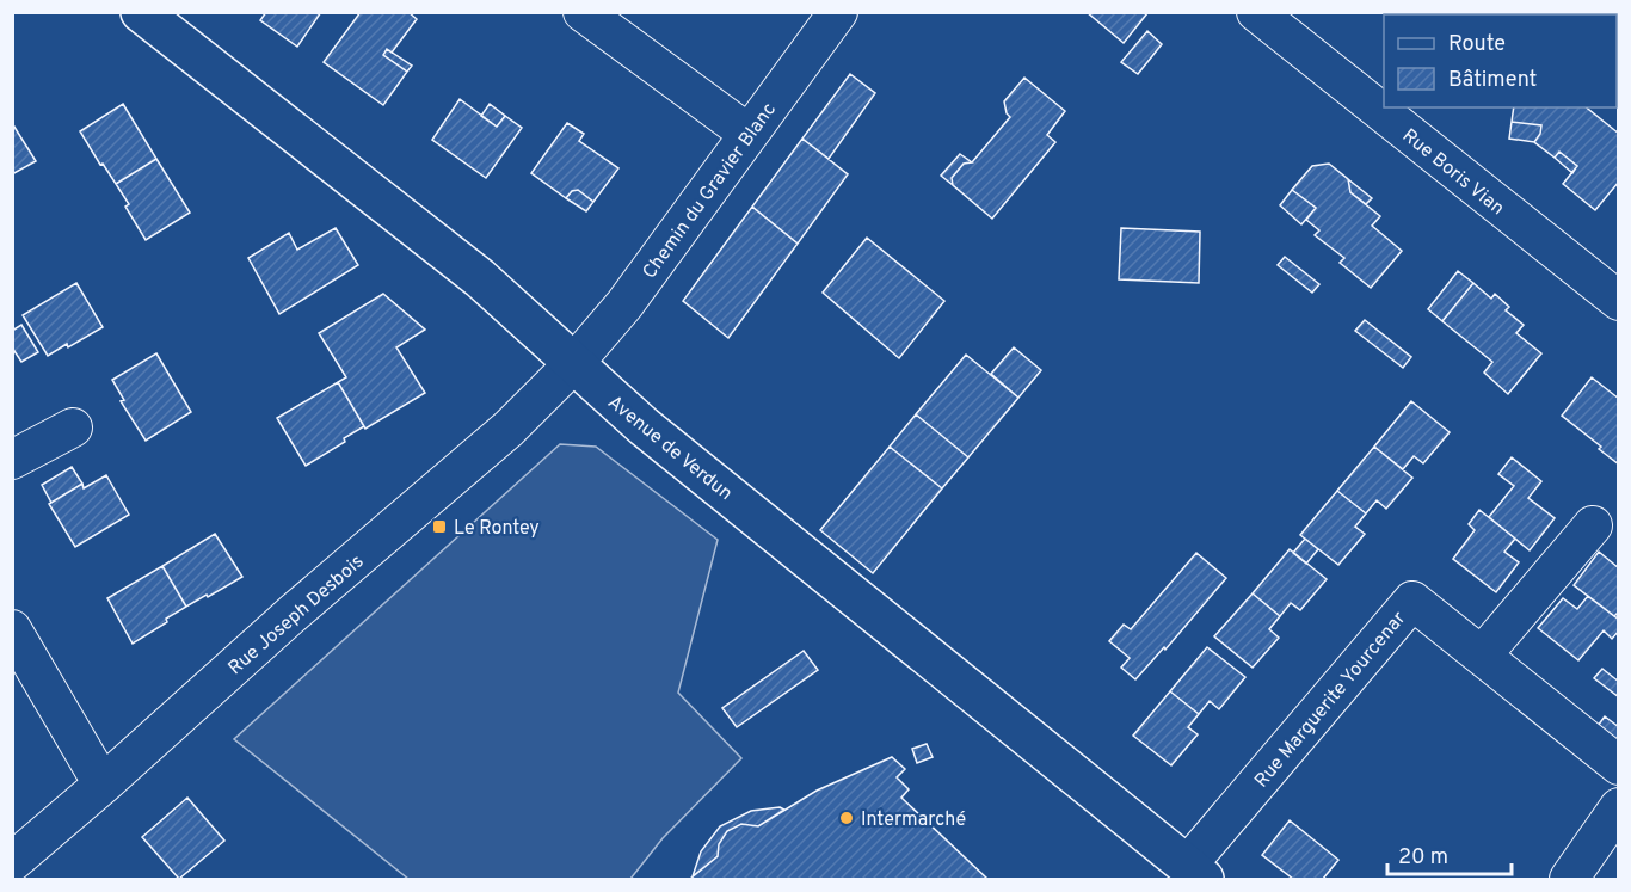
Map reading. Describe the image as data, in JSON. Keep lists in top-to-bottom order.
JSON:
{
  "streets": {
    "main road": ["Avenue de Verdun"],
    "street": [
      "Rue Boris Vian",
      "Chemin du Gravier Blanc",
      "Rue Joseph Desbois",
      "Rue Marguerite Yourcenar"
    ]
  },
  "crossings": [
    ["Chemin du Gravier Blanc", "Avenue de Verdun"],
    ["Chemin du Gravier Blanc", "Rue Joseph Desbois"],
    ["Avenue de Verdun", "Rue Joseph Desbois"],
    ["Avenue de Verdun", "Rue Marguerite Yourcenar"]
  ],
  "places": {
    "transit": ["Le Rontey"],
    "other": ["Intermarché"]
  },
  "legend": ["Route", "Bâtiment"],
  "scale_bar": "20 m"
}
